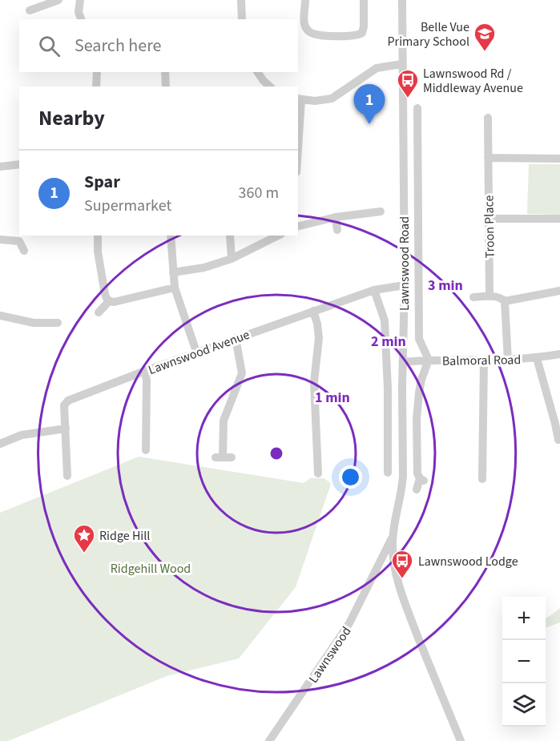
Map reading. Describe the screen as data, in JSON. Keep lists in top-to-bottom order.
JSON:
{
  "streets": {
    "street": [
      "Troon Place",
      "Lawnswood Road",
      "Lawnswood Avenue",
      "Balmoral Road",
      "Lawnswood"
    ]
  },
  "crossings": [
    ["Lawnswood Road", "Lawnswood Avenue"],
    ["Lawnswood Road", "Balmoral Road"],
    ["Lawnswood Road", "Lawnswood"]
  ],
  "parks": ["Ridgehill Wood"],
  "places": {
    "school or university": ["Belle Vue Primary School"],
    "bus stop": ["Lawnswood Rd / Middleway Avenue", "Lawnswood Lodge"],
    "place": ["Ridge Hill"]
  },
  "page": {
    "search": "Search here",
    "pins": "1",
    "heading": "Nearby",
    "list": [
      {
        "mark": "1",
        "name": "Spar",
        "note": "Supermarket",
        "value": "360 m"
      }
    ],
    "map_buttons": ["+", "−"]
  },
  "rings": ["3 min", "2 min", "1 min"]
}
